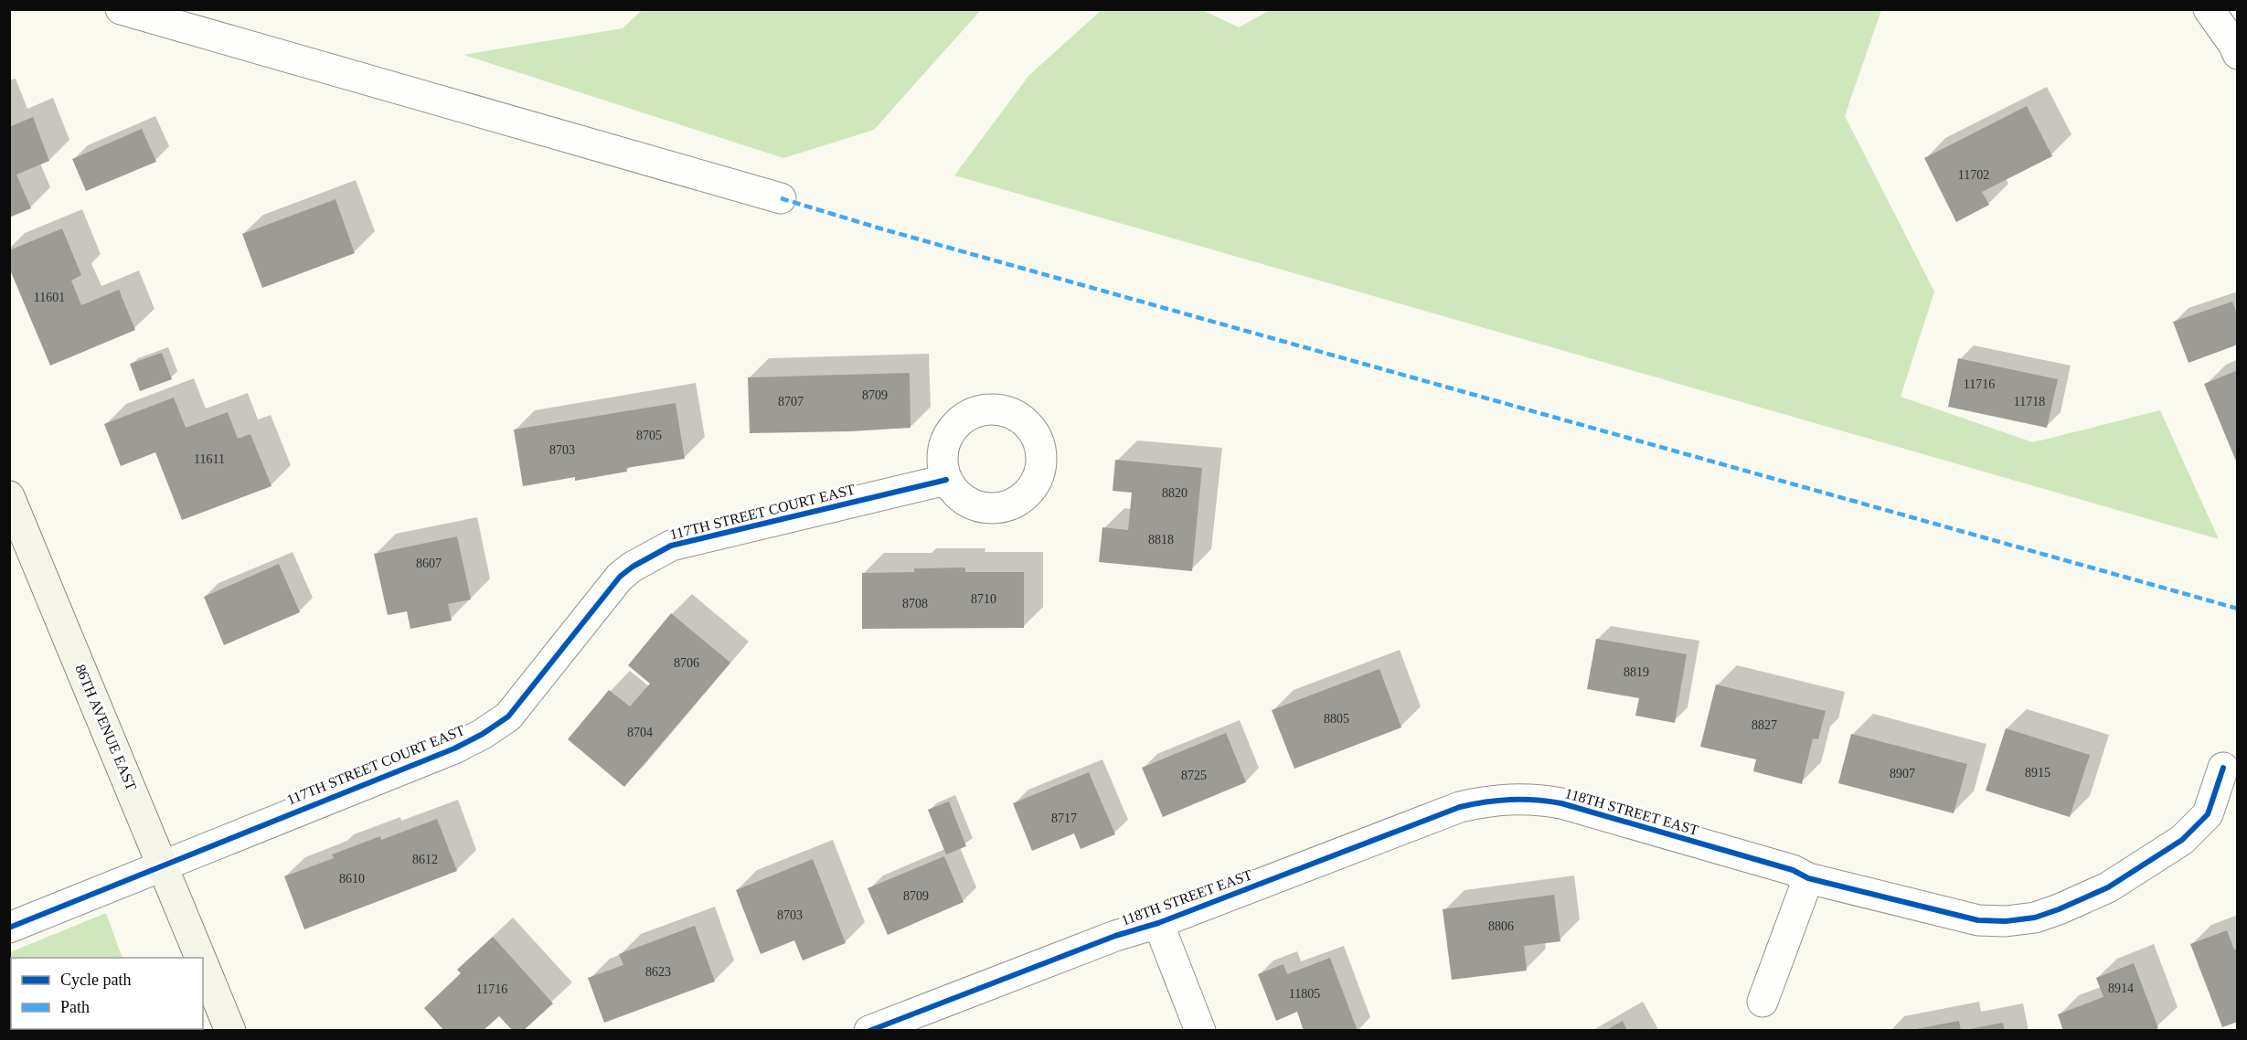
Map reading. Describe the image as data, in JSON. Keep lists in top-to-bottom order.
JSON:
{
  "streets": {
    "street": ["117TH STREET COURT EAST", "86TH AVENUE EAST", "118TH STREET EAST"]
  },
  "crossings": [
    ["117TH STREET COURT EAST", "86TH AVENUE EAST"]
  ],
  "house_numbers": [
    "11702",
    "11601",
    "11716",
    "8709",
    "8707",
    "11718",
    "8705",
    "8703",
    "11611",
    "8820",
    "8818",
    "8607",
    "8710",
    "8708",
    "8706",
    "8819",
    "8805",
    "8827",
    "8704",
    "8915",
    "8907",
    "8725",
    "8717",
    "8612",
    "8610",
    "8709",
    "8703",
    "8806",
    "8623",
    "8914",
    "11716",
    "11805"
  ],
  "legend": ["Cycle path", "Path"]
}
